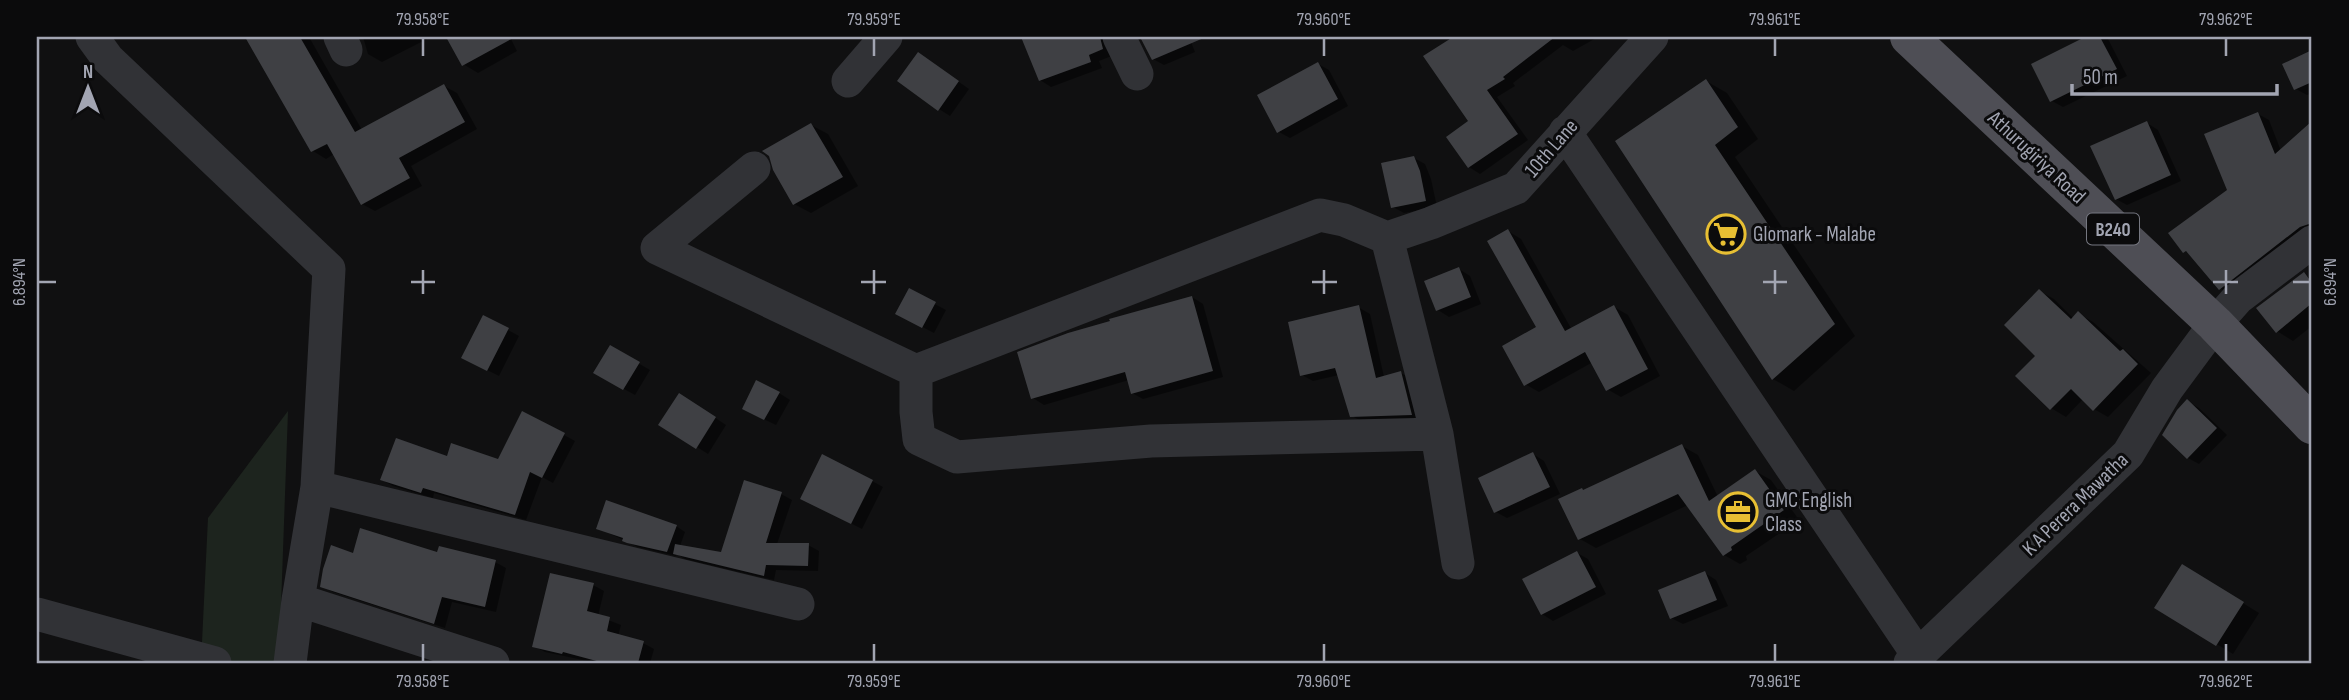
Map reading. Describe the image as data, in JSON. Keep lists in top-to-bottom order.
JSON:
{
  "streets": {
    "main road": ["Athurugiriya Road", "B240"],
    "street": ["10th Lane", "K A Perera Mawatha"]
  },
  "crossings": [
    ["Athurugiriya Road", "K A Perera Mawatha"]
  ],
  "places": {
    "supermarket": ["Glomark - Malabe"],
    "office": ["GMC English Class"]
  },
  "scale_bar": "50 m",
  "north": "top",
  "coordinates": [
    "79.958°E",
    "79.959°E",
    "79.960°E",
    "79.961°E",
    "79.962°E",
    "6.894°N"
  ]
}
